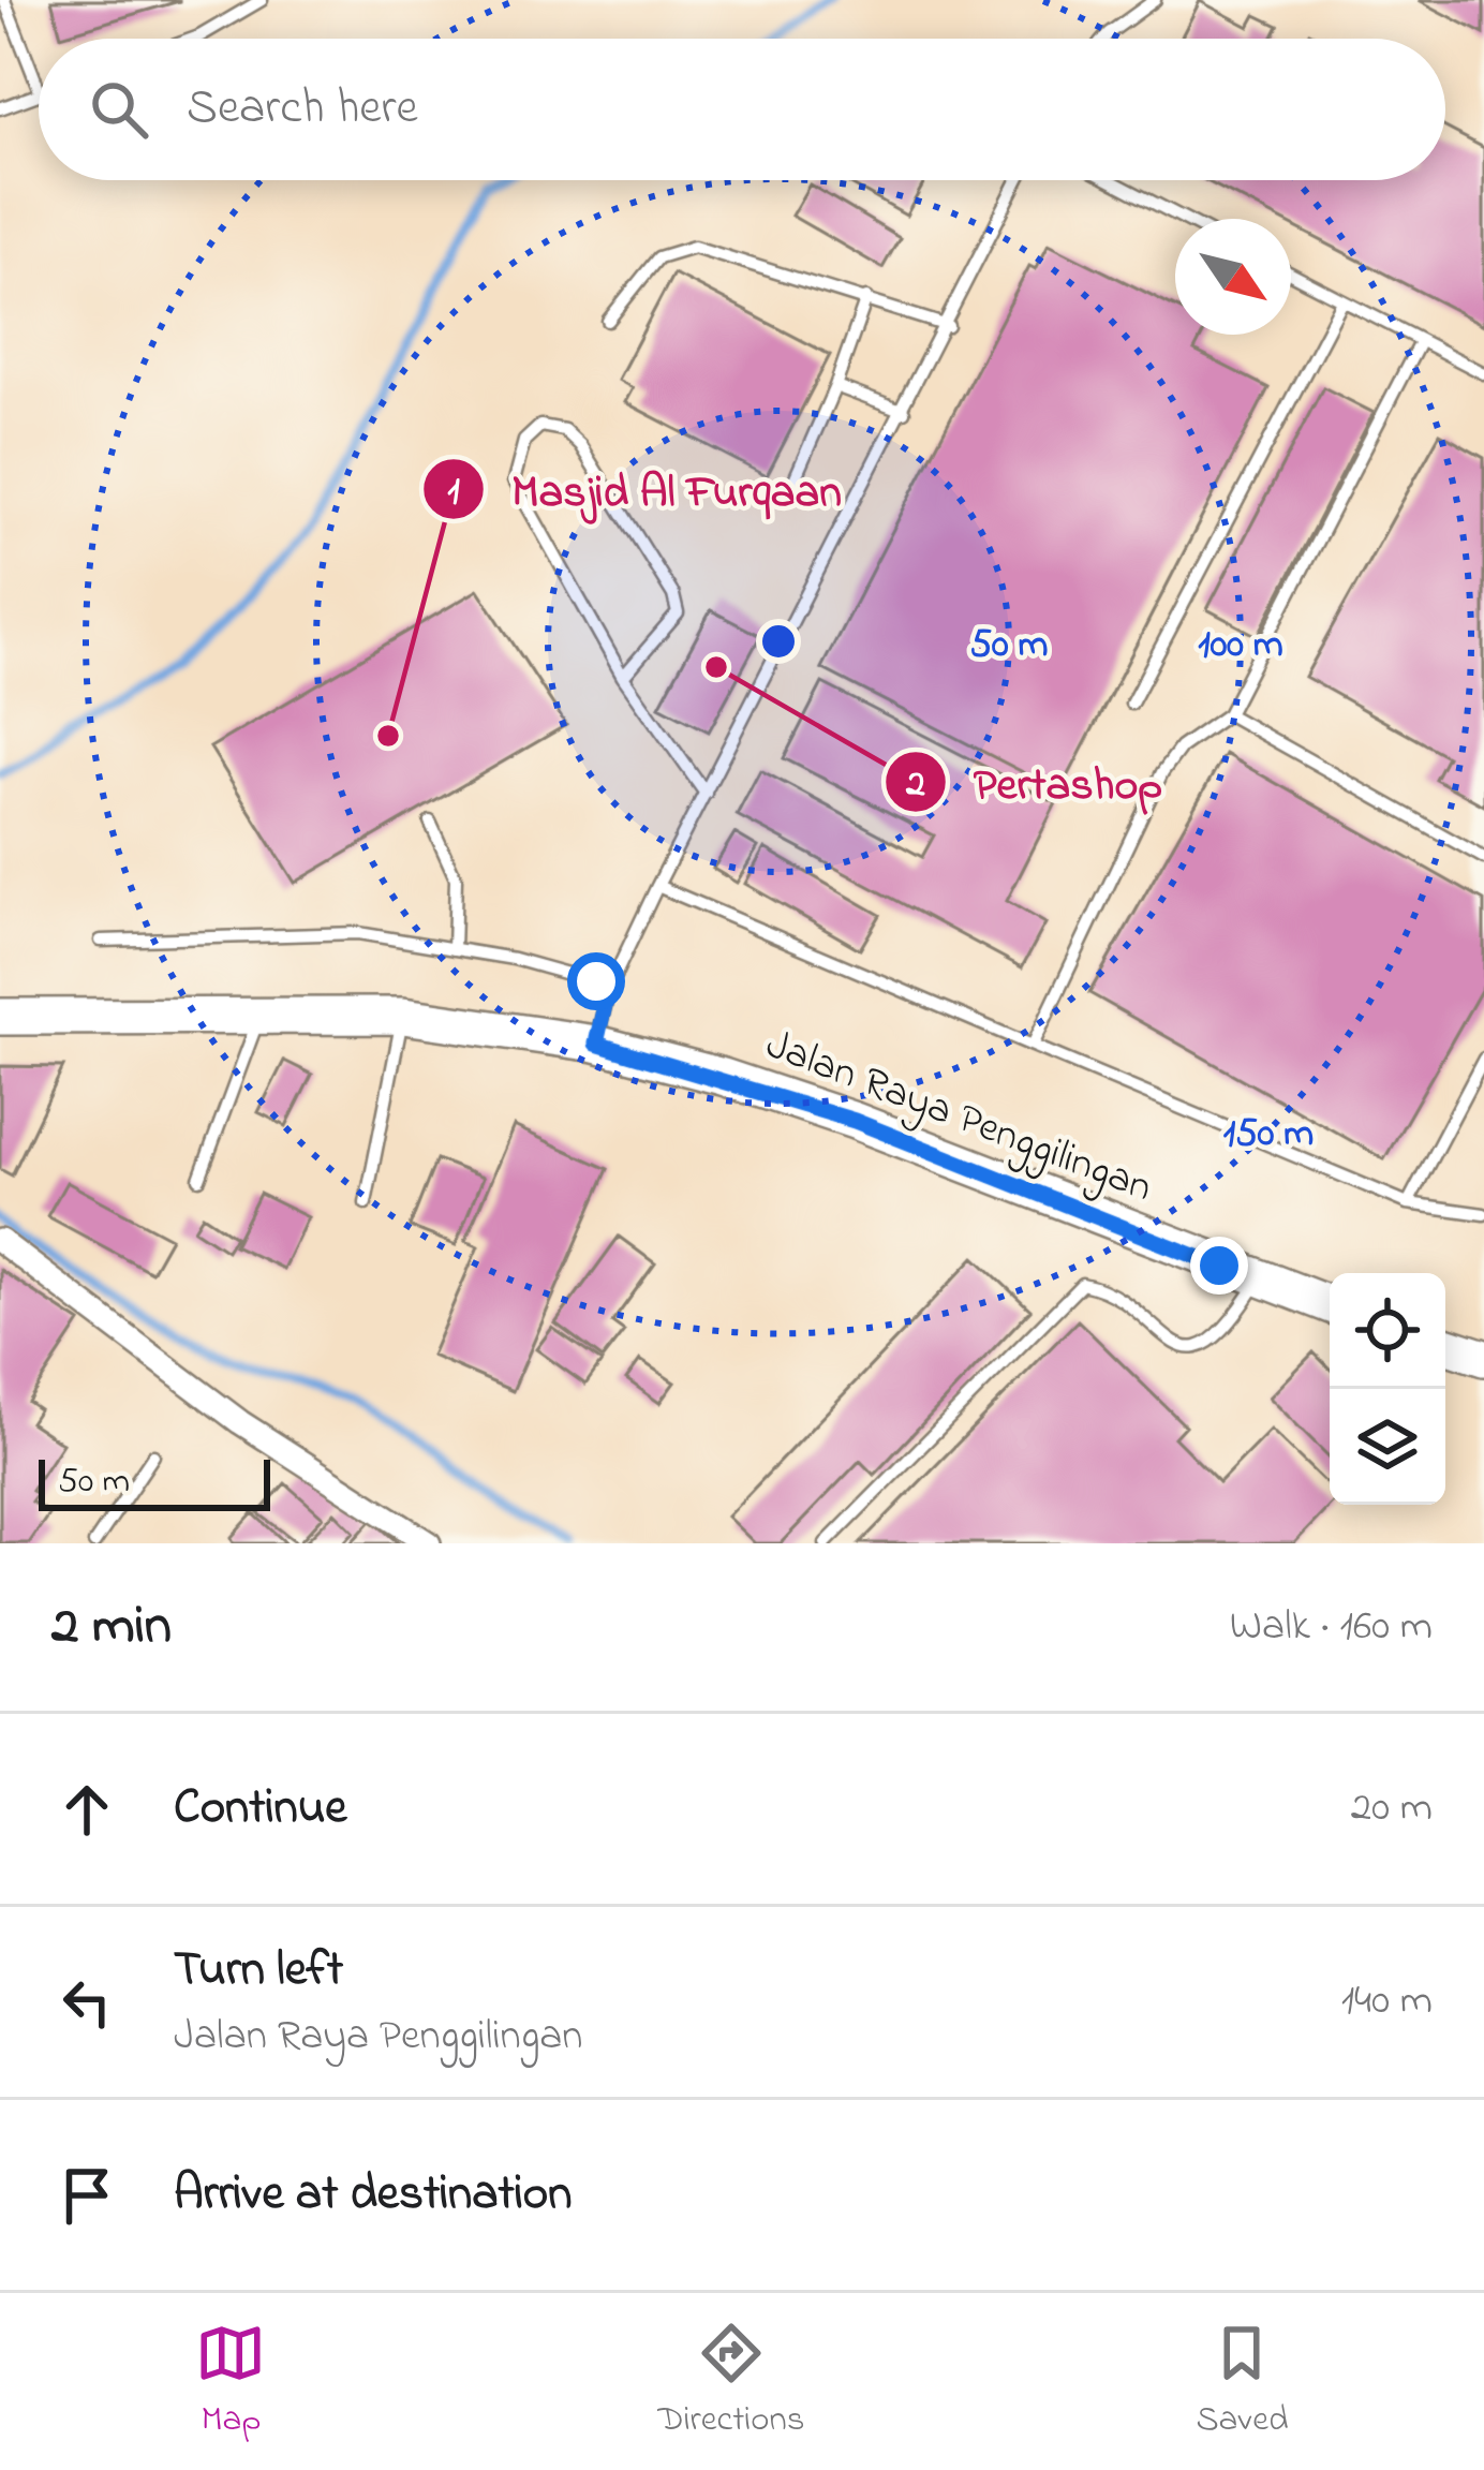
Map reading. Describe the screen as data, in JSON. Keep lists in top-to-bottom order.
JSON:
{
  "streets": {
    "street": ["Jalan Raya Penggilingan"]
  },
  "places": ["Pertashop", "Masjid Al Furqaan"],
  "scale_bar": "50 m",
  "north": "bottom right",
  "page": {
    "search": "Search here",
    "scale": "50 m",
    "heading": ["2 min", "Walk · 160 m"],
    "list": [
      ["Continue", "20 m"],
      ["Turn left", "Jalan Raya Penggilingan", "140 m"],
      "Arrive at destination"
    ],
    "nav": ["Map", "Directions", "Saved"]
  },
  "rings": ["50 m", "100 m", "150 m"]
}
